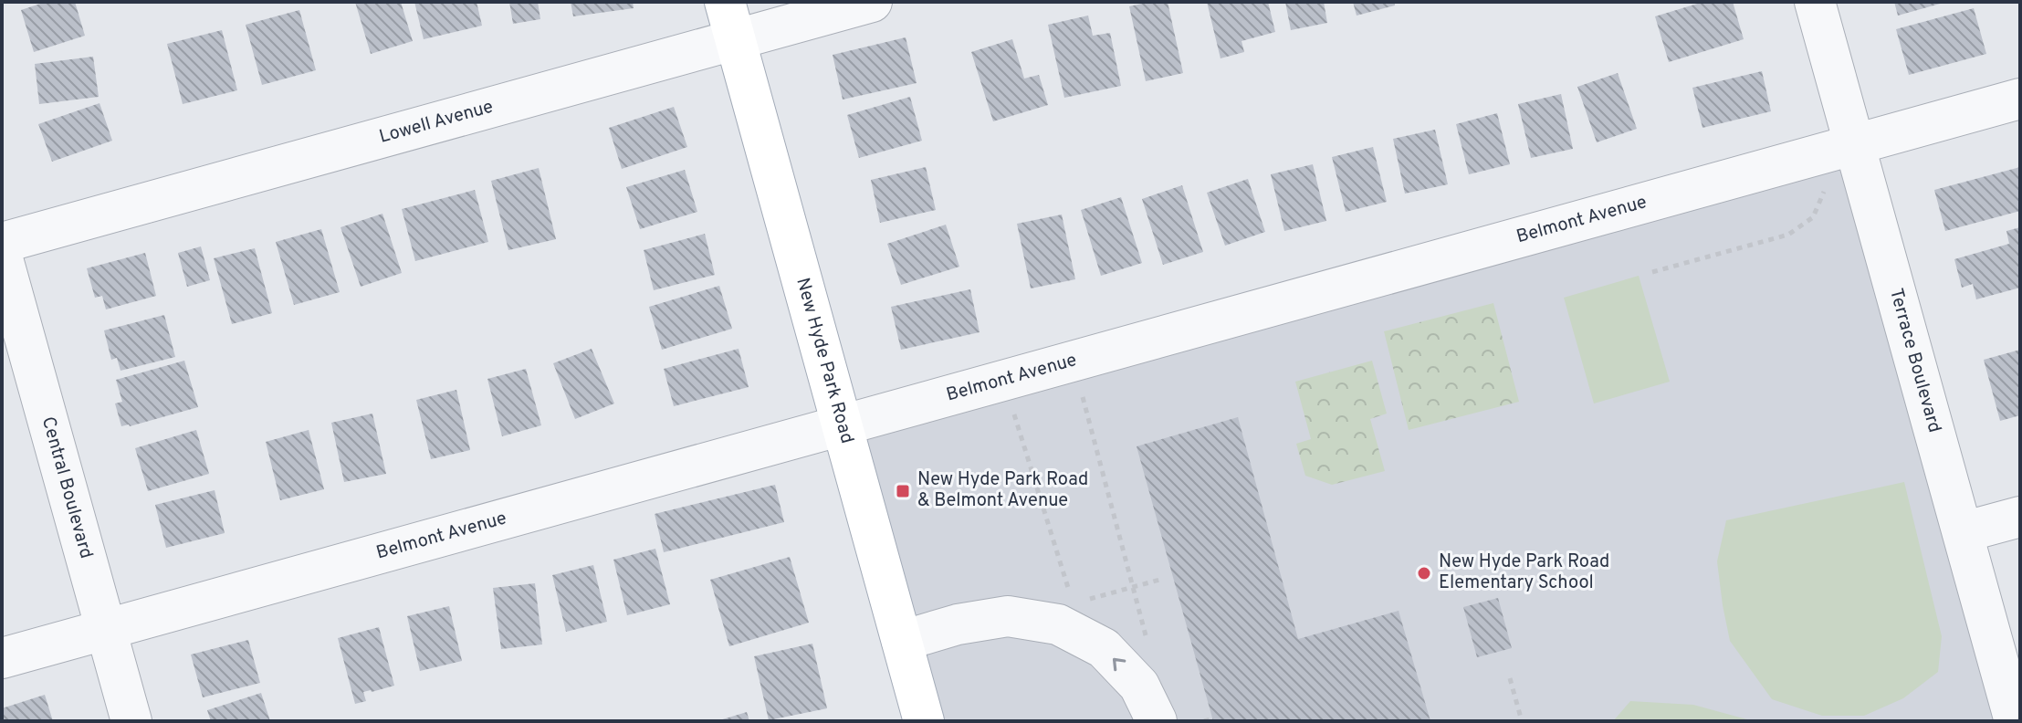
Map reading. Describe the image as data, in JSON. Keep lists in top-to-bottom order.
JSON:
{
  "streets": {
    "main road": ["New Hyde Park Road"],
    "street": [
      "Lowell Avenue",
      "Belmont Avenue",
      "Terrace Boulevard",
      "Central Boulevard"
    ]
  },
  "crossings": [
    ["Lowell Avenue", "New Hyde Park Road"],
    ["Belmont Avenue", "New Hyde Park Road"],
    ["Belmont Avenue", "Terrace Boulevard"],
    ["Belmont Avenue", "Central Boulevard"]
  ],
  "places": {
    "transit": ["New Hyde Park Road & Belmont Avenue"],
    "other": ["New Hyde Park Road Elementary School"]
  }
}
